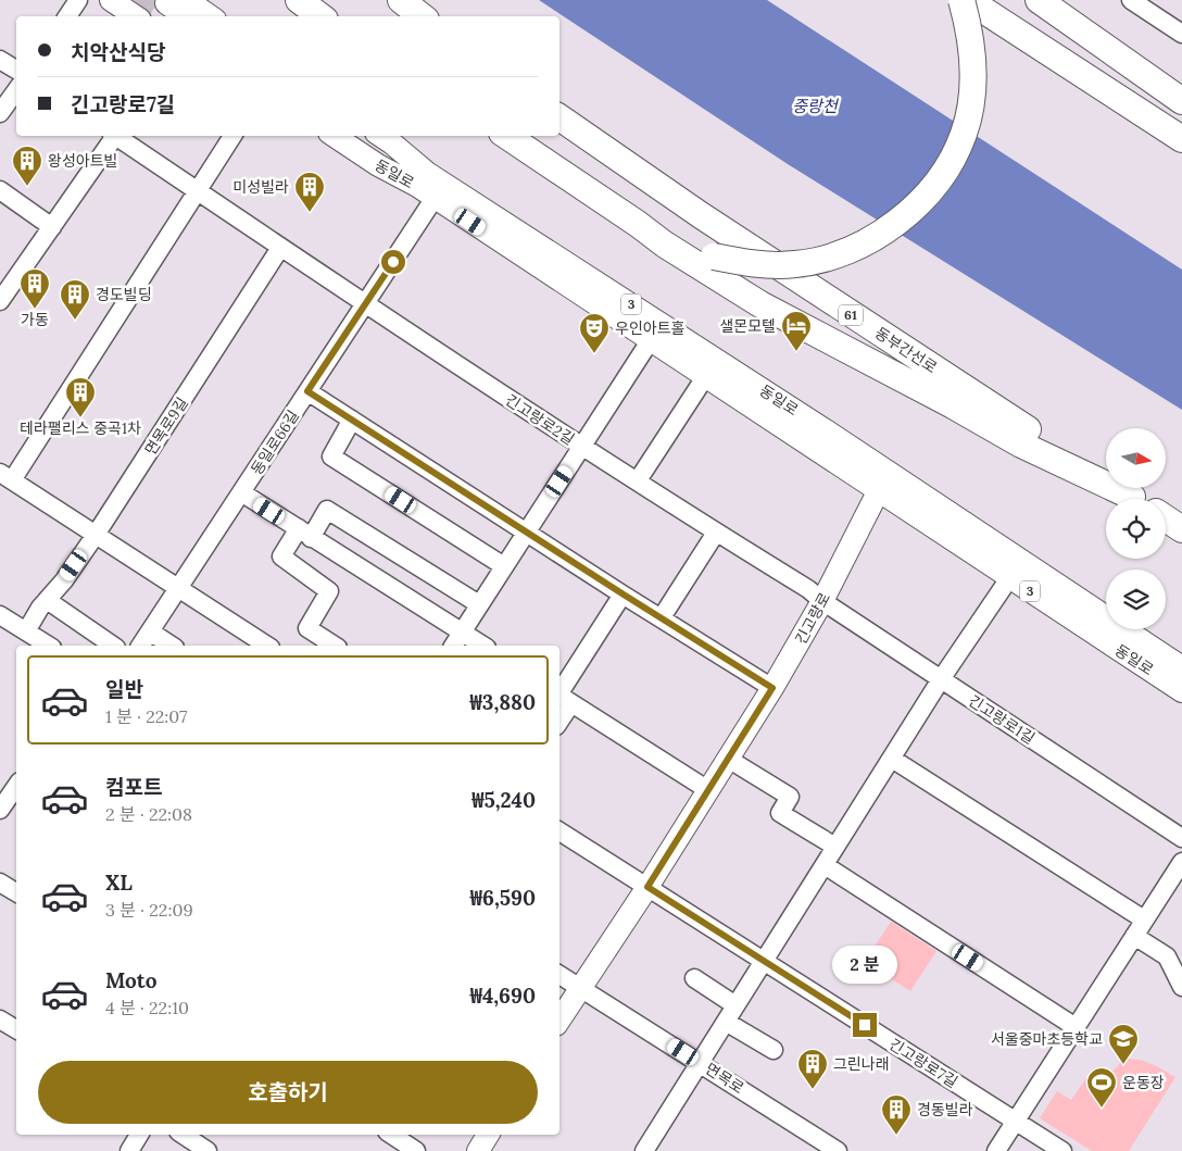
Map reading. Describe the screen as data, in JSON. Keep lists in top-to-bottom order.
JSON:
{
  "streets": {
    "highway": ["61", "동부간선로"],
    "main road": ["동일로", "3", "긴고랑로"],
    "street": [
      "긴고랑로2길",
      "면목로9길",
      "동일로66길",
      "긴고랑로1길",
      "긴고랑로7길",
      "면목로"
    ]
  },
  "crossings": [
    ["동일로", "동일로66길"],
    ["동일로", "긴고랑로"],
    ["긴고랑로2길", "면목로9길"],
    ["긴고랑로2길", "동일로66길"],
    ["긴고랑로2길", "긴고랑로"],
    ["긴고랑로2길", "긴고랑로1길"],
    ["긴고랑로", "긴고랑로1길"],
    ["긴고랑로", "긴고랑로7길"],
    ["긴고랑로", "면목로"]
  ],
  "water": ["중랑천"],
  "places": {
    "building": [
      "왕성아트빌",
      "미성빌라",
      "가동",
      "경도빌딩",
      "테라팰리스 중곡1차",
      "그린나래",
      "경동빌라"
    ],
    "hotel": ["샐몬모텔"],
    "theatre": ["우인아트홀"],
    "school or university": ["서울중마초등학교"],
    "sports": ["운동장"]
  },
  "north": "right",
  "page": {
    "banner": ["치악산식당", "긴고랑로7길"],
    "list": [
      {
        "name": "일반",
        "note": "1 분 · 22:07",
        "value": "₩3,880"
      },
      {
        "name": "컴포트",
        "note": "2 분 · 22:08",
        "value": "₩5,240"
      },
      {
        "name": "XL",
        "note": "3 분 · 22:09",
        "value": "₩6,590"
      },
      {
        "name": "Moto",
        "note": "4 분 · 22:10",
        "value": "₩4,690"
      }
    ],
    "bubble": "2 분",
    "buttons": "호출하기"
  }
}
